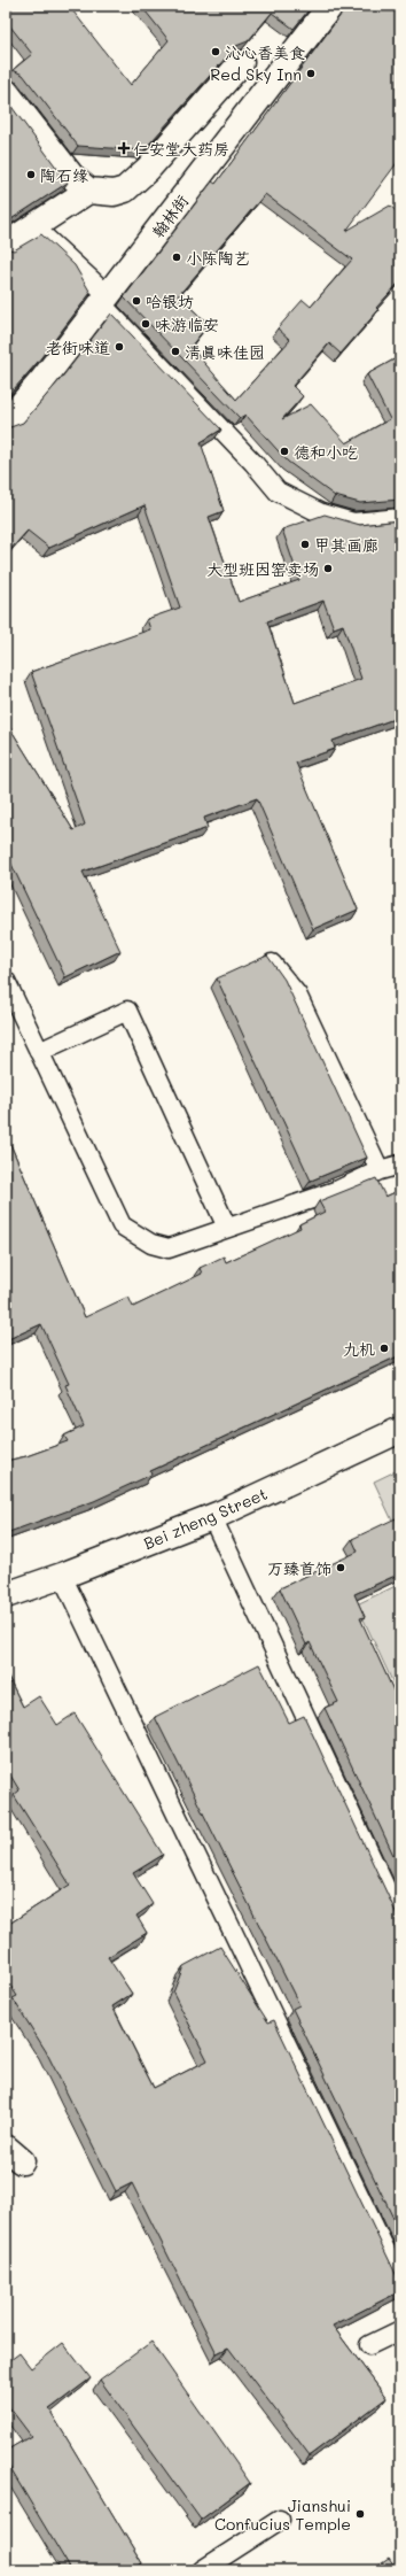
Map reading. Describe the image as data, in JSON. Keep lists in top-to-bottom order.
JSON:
{
  "streets": {
    "street": ["翰林街", "Bei zheng Street"]
  },
  "places": {
    "other": [
      "沁心香美食",
      "Red Sky Inn",
      "陶石缘",
      "小陈陶艺",
      "哈银坊",
      "味游临安",
      "老街味道",
      "清真味佳园",
      "德和小吃",
      "甲其画廊",
      "大型班因窑卖场",
      "九机",
      "万臻首饰",
      "Jianshui Confucius Temple"
    ],
    "health": ["仁安堂大药房"]
  }
}
